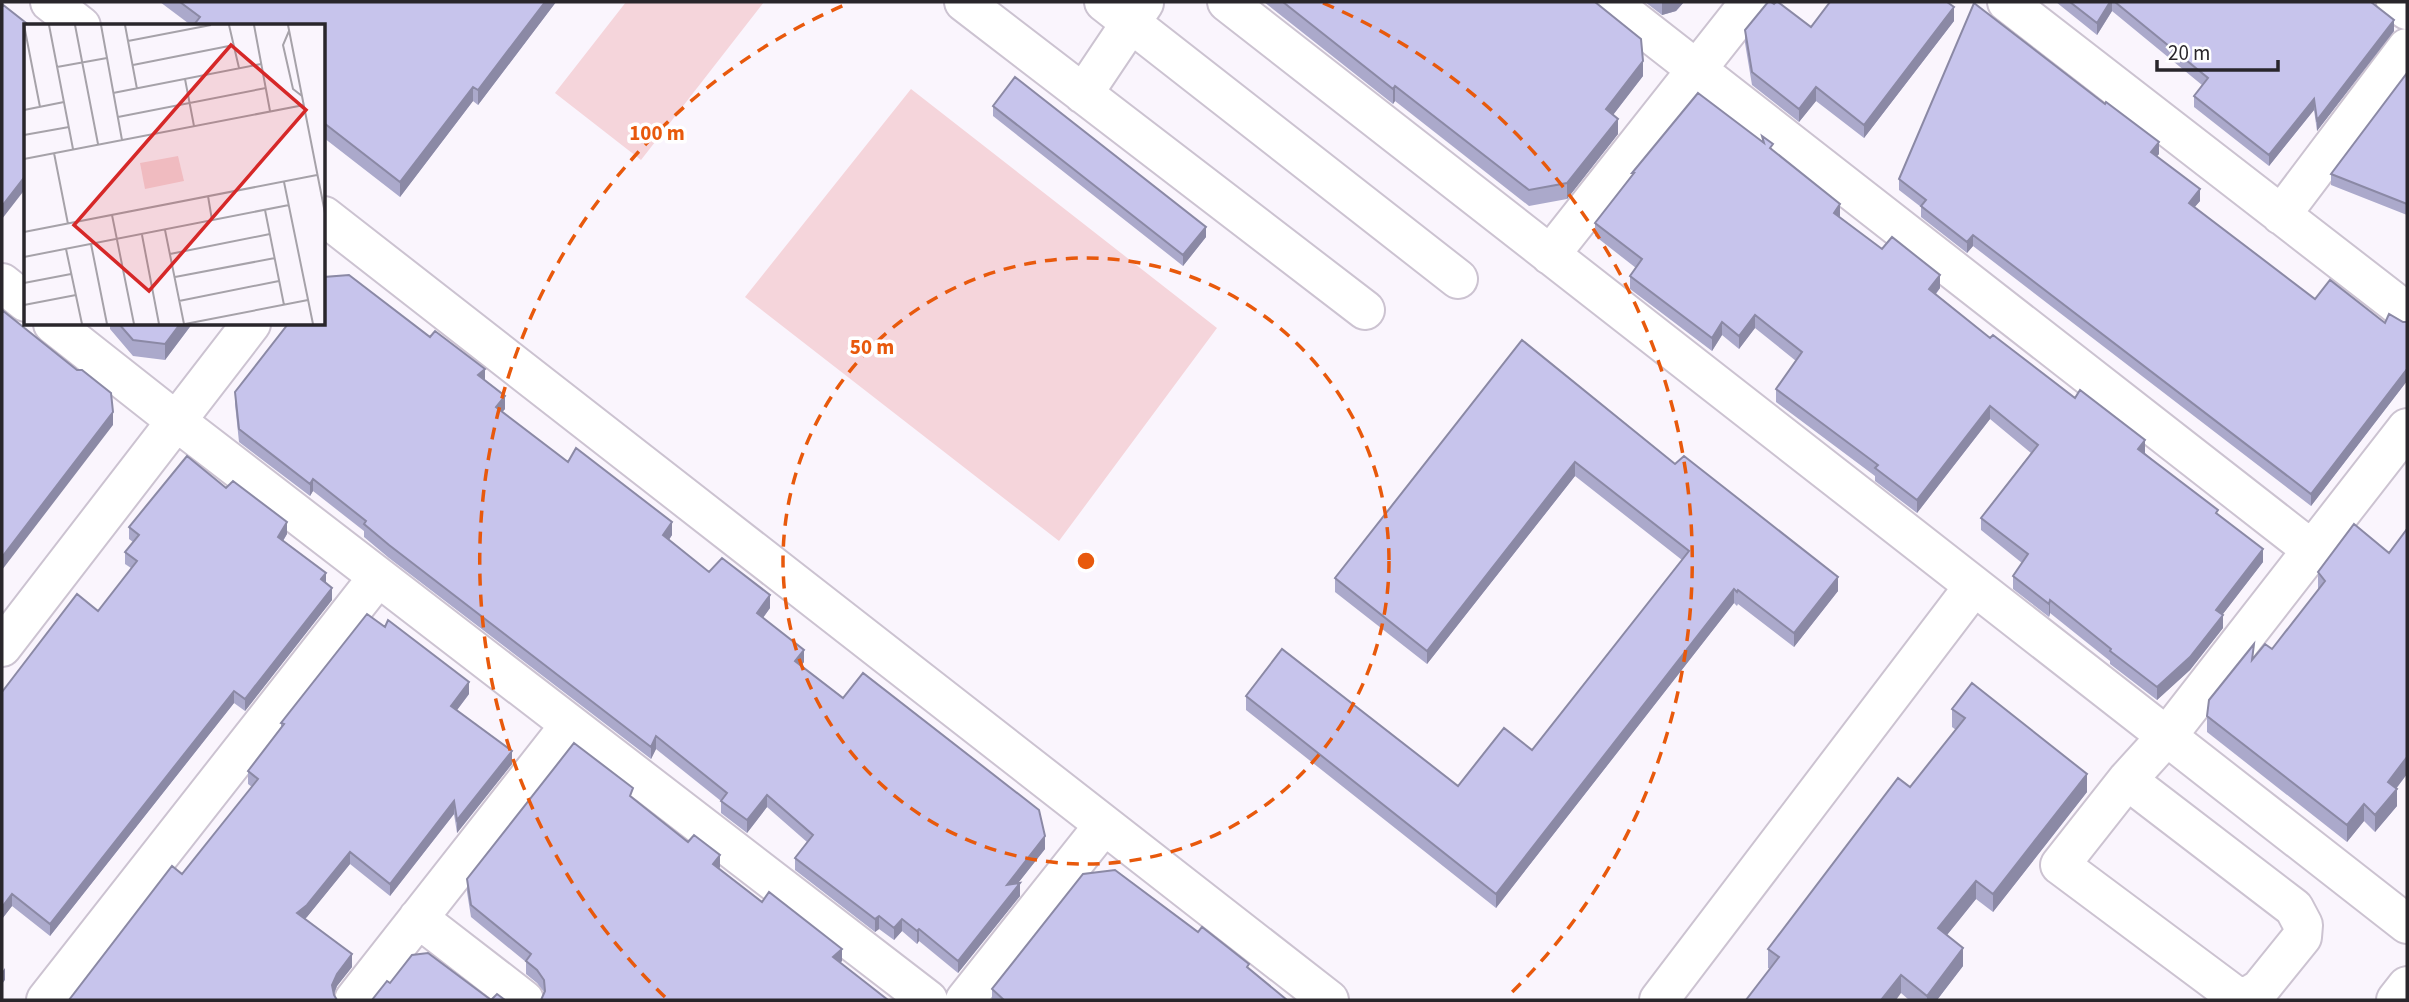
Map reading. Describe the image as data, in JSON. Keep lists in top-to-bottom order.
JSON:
{
  "scale_bar": "20 m",
  "rings": ["100 m", "50 m"]
}
